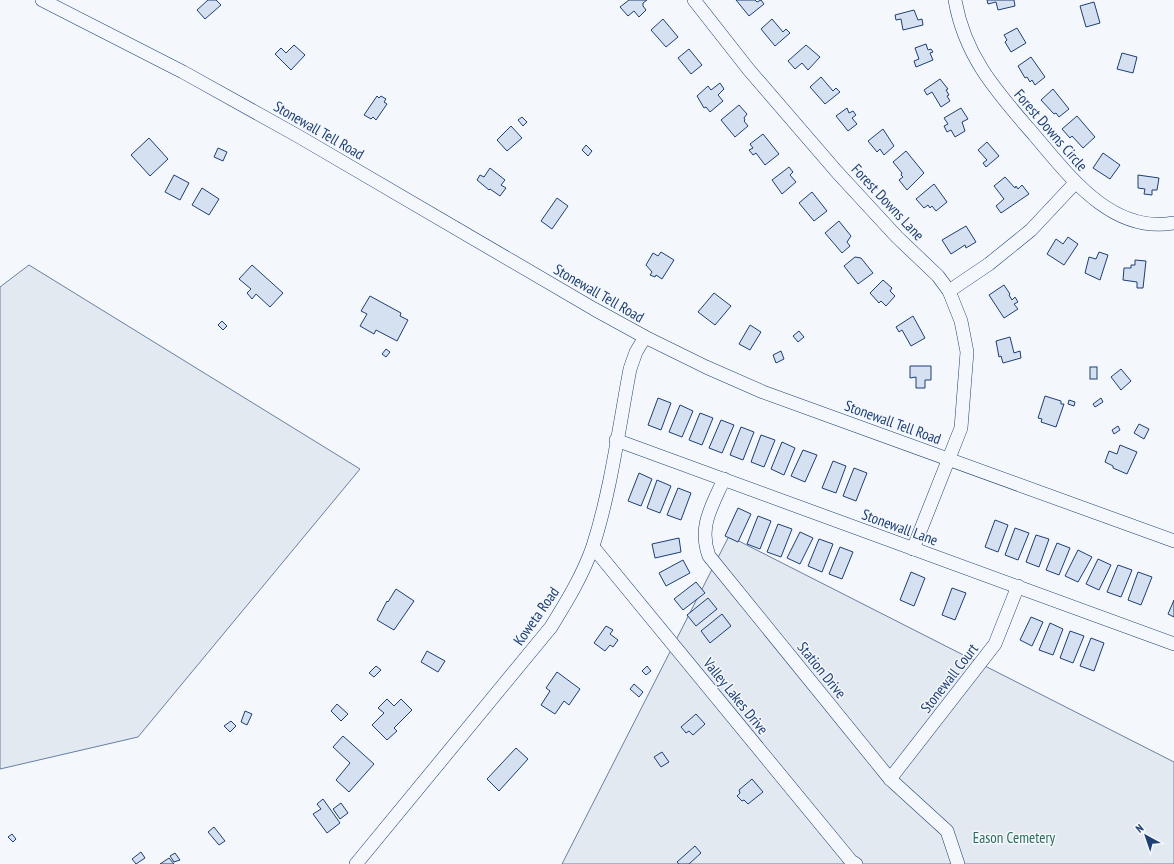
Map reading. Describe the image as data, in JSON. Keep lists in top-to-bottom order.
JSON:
{
  "streets": {
    "street": [
      "Stonewall Tell Road",
      "Forest Downs Circle",
      "Forest Downs Lane",
      "Stonewall Lane",
      "Koweta Road",
      "Station Drive",
      "Stonewall Court",
      "Valley Lakes Drive"
    ]
  },
  "crossings": [
    ["Stonewall Tell Road", "Forest Downs Lane"],
    ["Stonewall Tell Road", "Koweta Road"],
    ["Forest Downs Lane", "Stonewall Lane"],
    ["Stonewall Lane", "Koweta Road"],
    ["Stonewall Lane", "Station Drive"],
    ["Stonewall Lane", "Stonewall Court"],
    ["Koweta Road", "Valley Lakes Drive"],
    ["Station Drive", "Stonewall Court"]
  ],
  "parks": ["Eason Cemetery"],
  "north": "top left"
}
